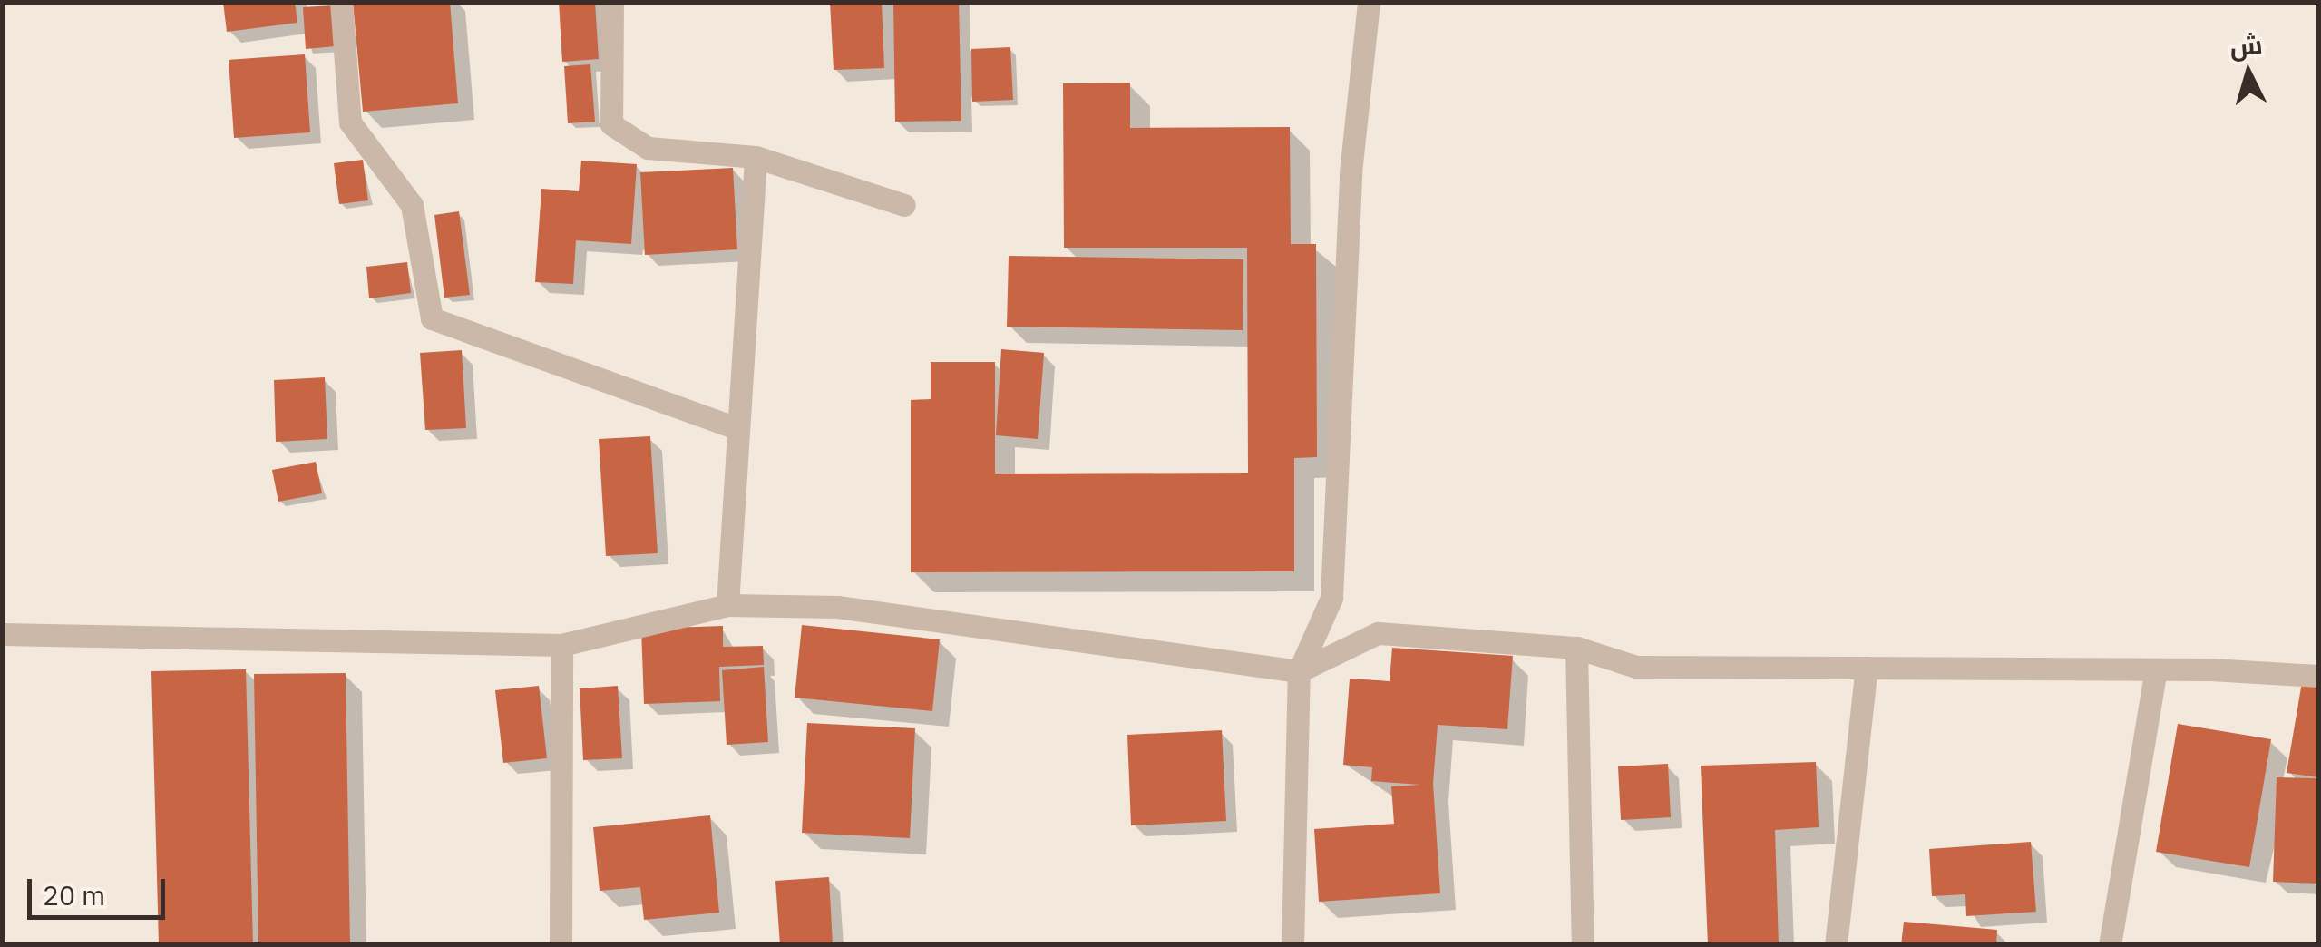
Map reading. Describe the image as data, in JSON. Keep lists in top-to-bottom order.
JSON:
{
  "scale_bar": "20 m",
  "north": "top"
}
